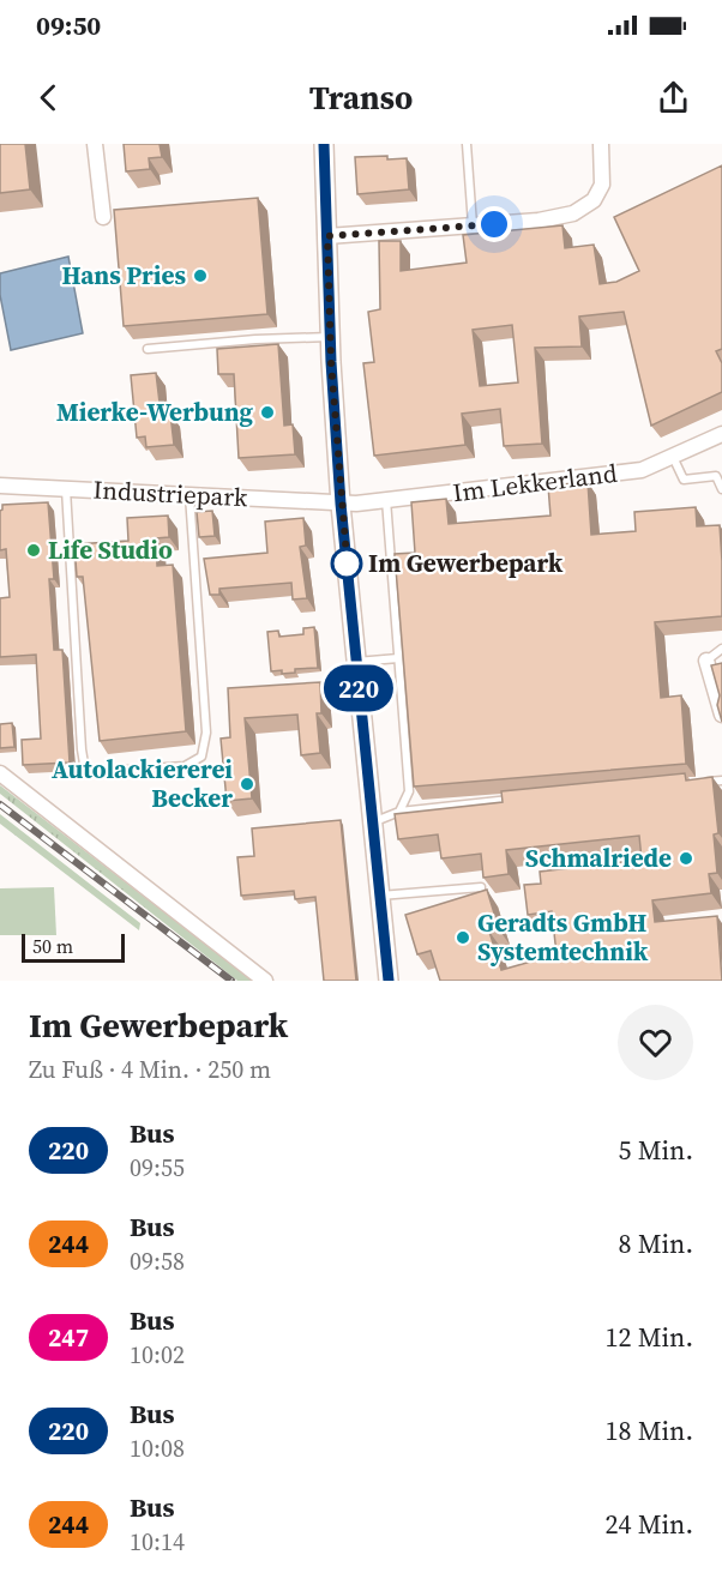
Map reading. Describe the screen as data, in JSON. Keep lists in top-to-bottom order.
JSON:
{
  "streets": {
    "street": ["Im Lekkerland", "Industriepark"]
  },
  "crossings": [
    ["Im Lekkerland", "Industriepark"]
  ],
  "places": [
    "Hans Pries",
    "Mierke-Werbung",
    "Life Studio",
    "Im Gewerbepark",
    "Autolackiererei Becker",
    "Schmalriede",
    "Geradts GmbH Systemtechnik"
  ],
  "lines": ["bus line 220"],
  "scale_bar": "50 m",
  "page": {
    "status": "09:50",
    "header": "Transo",
    "on_map": "220",
    "scale": "50 m",
    "heading": ["Im Gewerbepark", "Zu Fuß · 4 Min. · 250 m"],
    "list": [
      {
        "mark": "220",
        "name": "Bus",
        "note": "09:55",
        "value": "5 Min."
      },
      {
        "mark": "244",
        "name": "Bus",
        "note": "09:58",
        "value": "8 Min."
      },
      {
        "mark": "247",
        "name": "Bus",
        "note": "10:02",
        "value": "12 Min."
      },
      {
        "mark": "220",
        "name": "Bus",
        "note": "10:08",
        "value": "18 Min."
      },
      {
        "mark": "244",
        "name": "Bus",
        "note": "10:14",
        "value": "24 Min."
      }
    ]
  }
}
